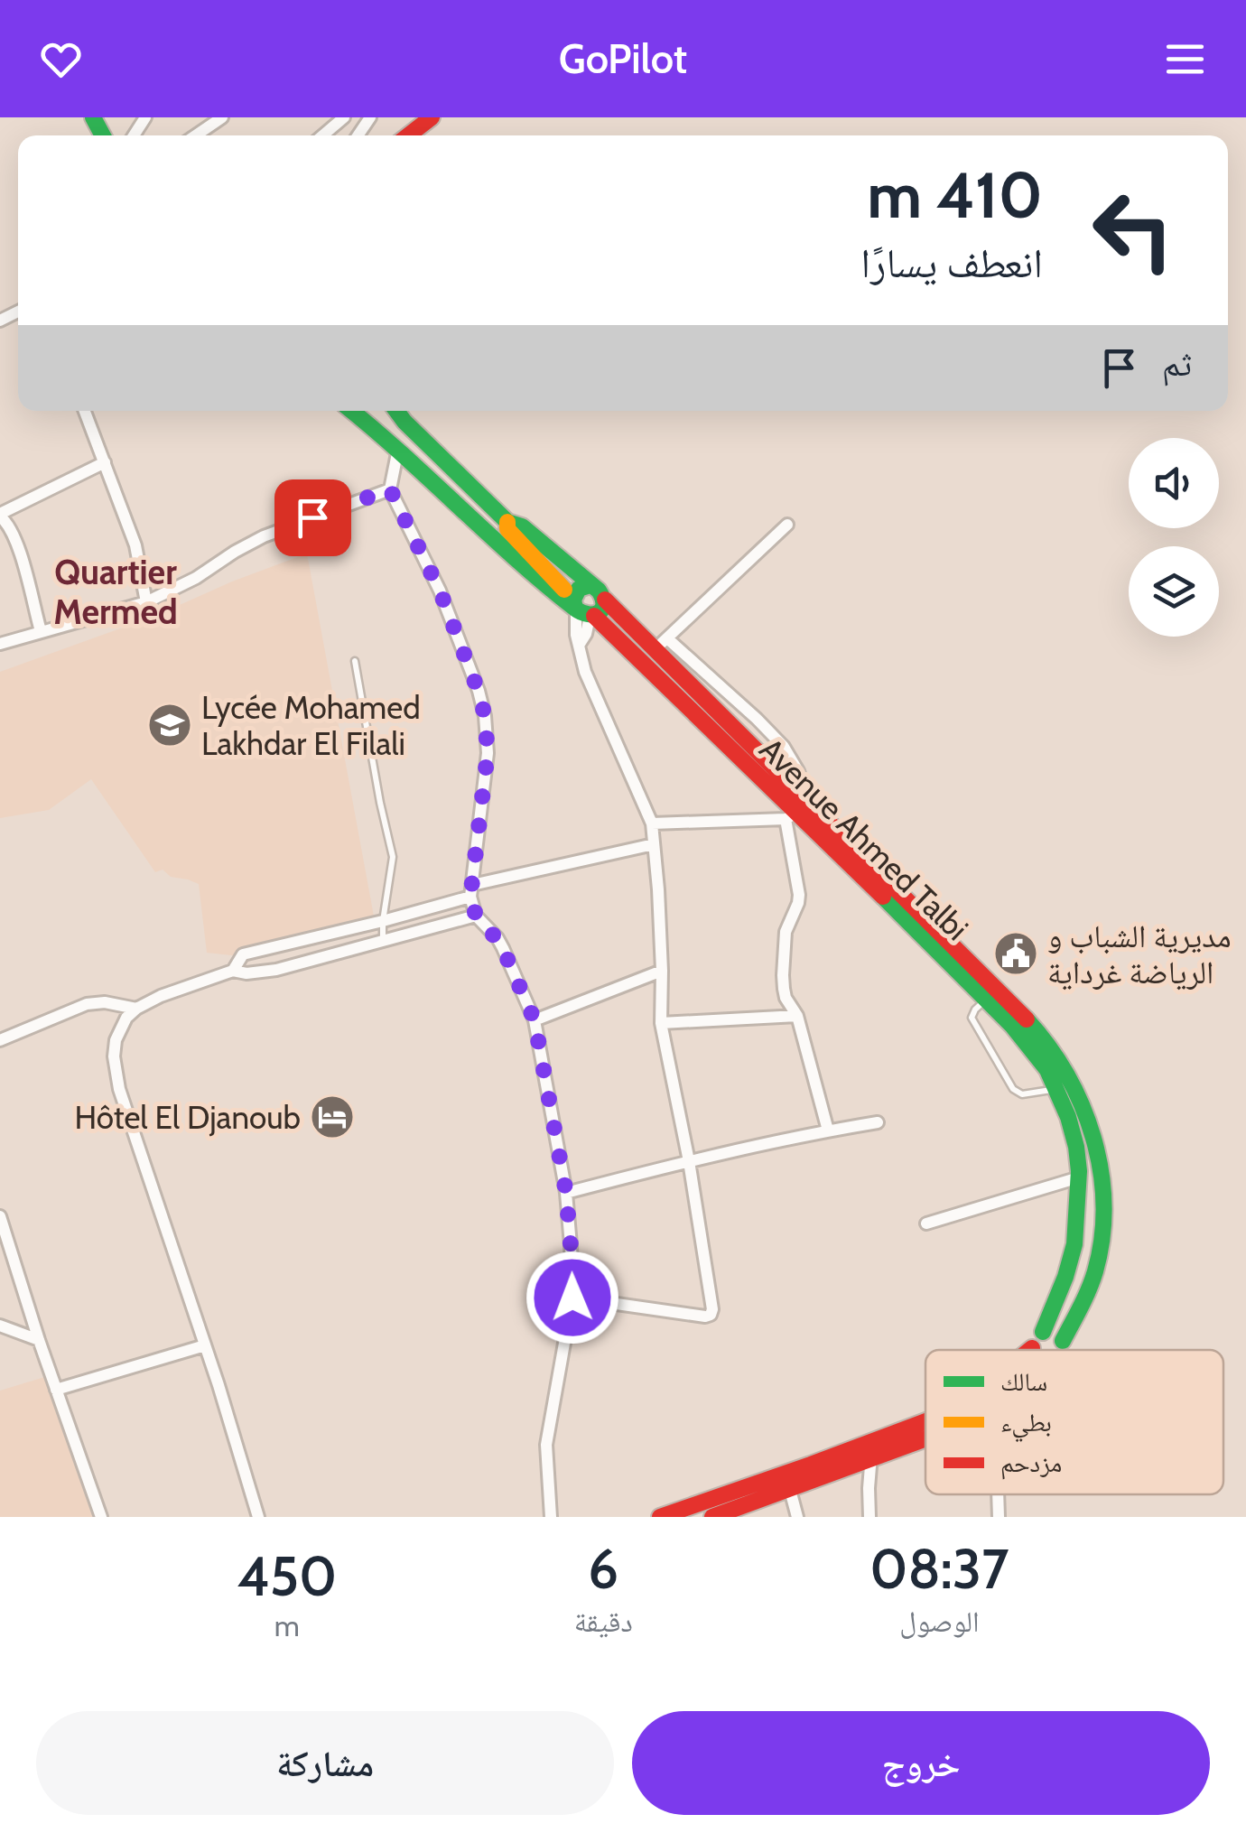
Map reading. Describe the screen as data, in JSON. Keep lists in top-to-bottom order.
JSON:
{
  "streets": {
    "main road": ["Avenue Ahmed Talbi"]
  },
  "districts": ["Quartier Mermed"],
  "places": {
    "school or university": ["Lycée Mohamed Lakhdar El Filali"],
    "public building": ["مديرية الشباب و الرياضة غرداية"],
    "hotel": ["Hôtel El Djanoub"]
  },
  "legend": ["سالك", "بطيء", "مزدحم"],
  "page": {
    "header": "GoPilot",
    "turn": ["410 m", "انعطف يسارًا"],
    "then": "ثم",
    "eta": [
      "08:37",
      "الوصول",
      "6",
      "دقيقة",
      "450",
      "m"
    ],
    "buttons": ["خروج", "مشاركة"]
  }
}
